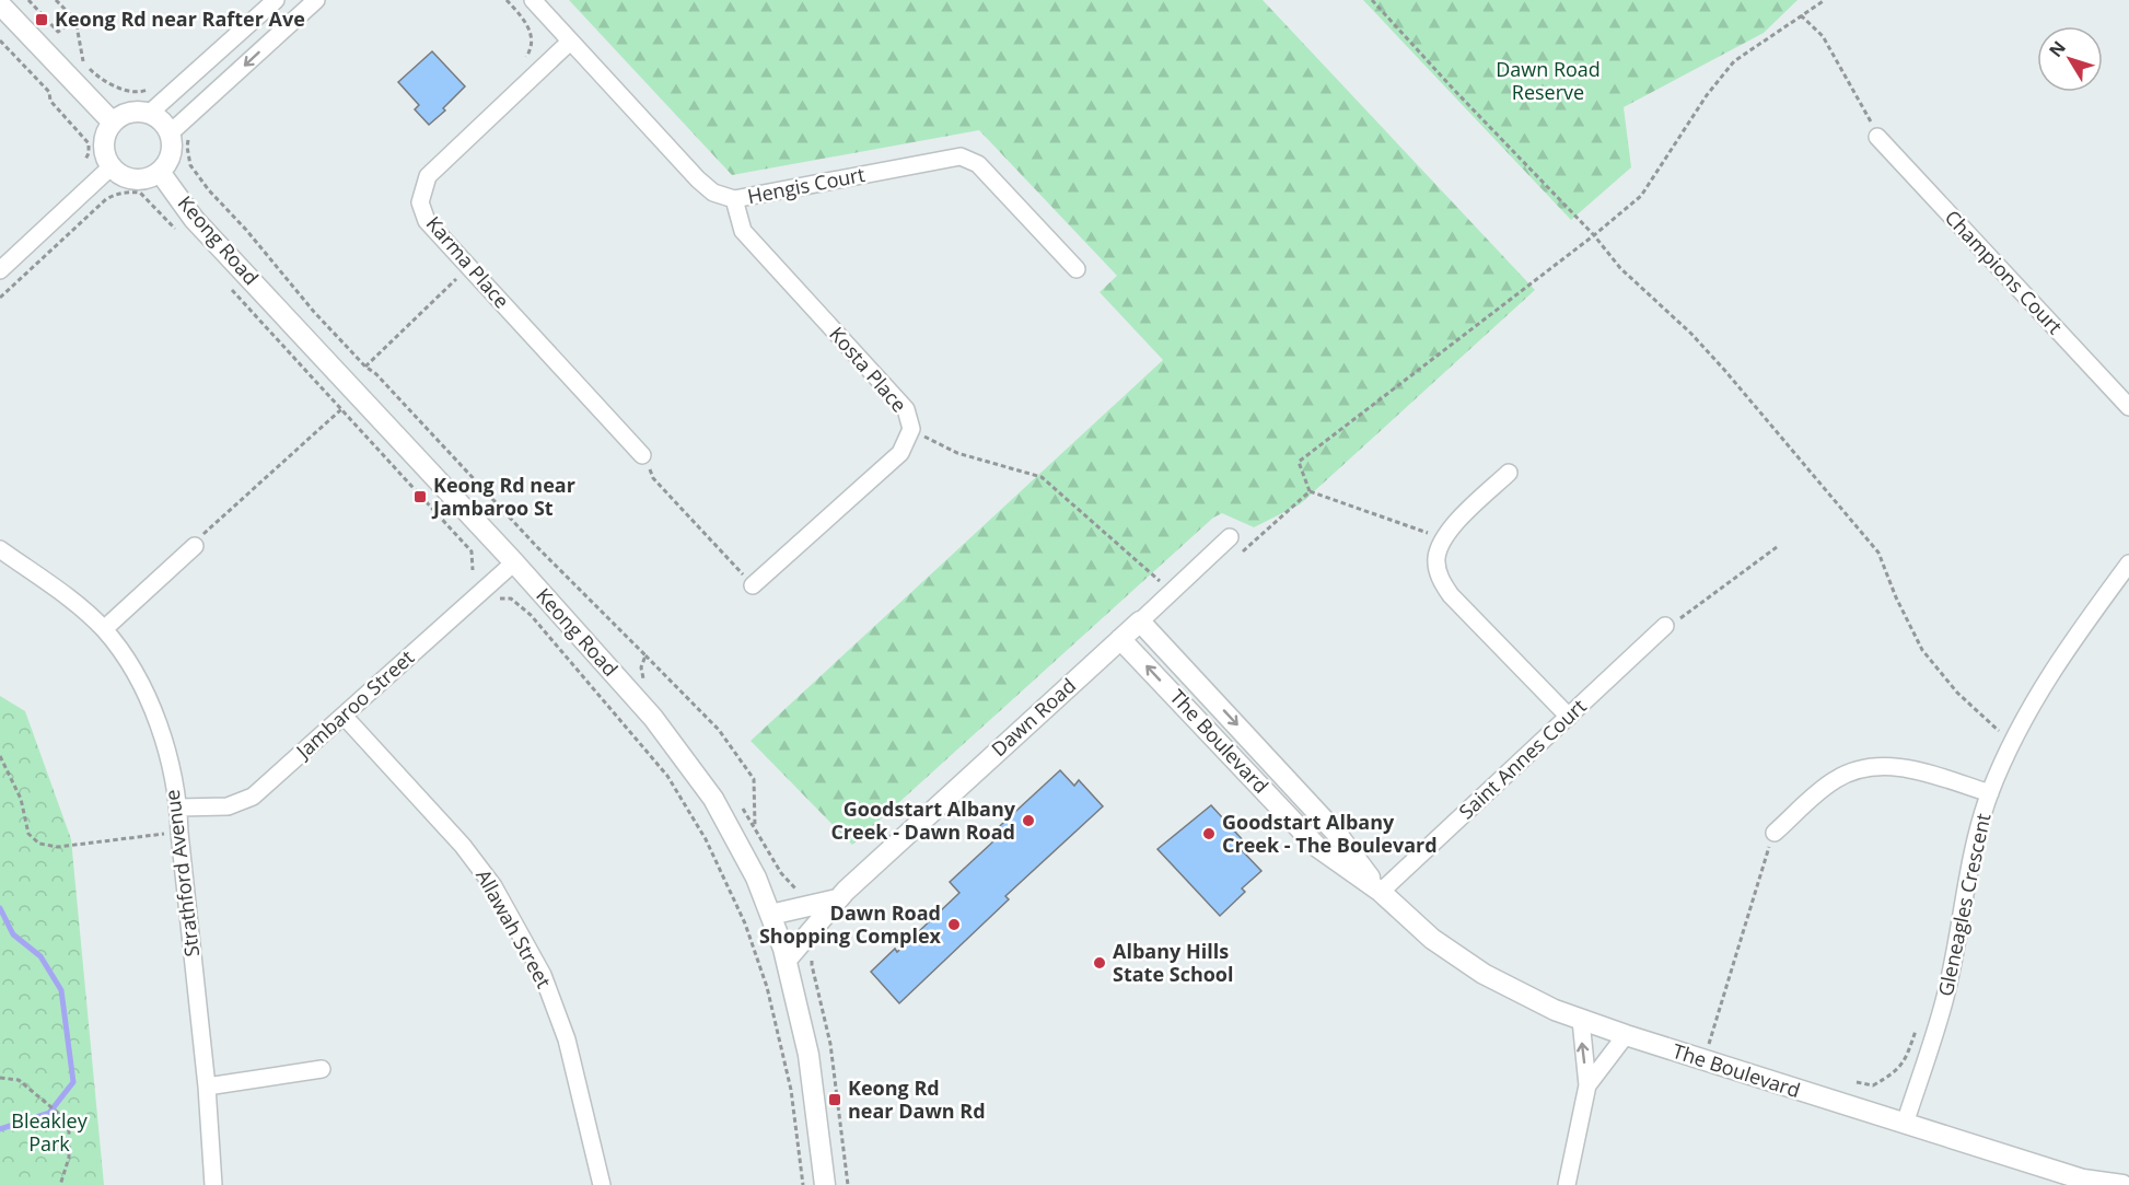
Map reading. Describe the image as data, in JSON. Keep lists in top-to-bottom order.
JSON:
{
  "streets": {
    "street": [
      "Hengis Court",
      "Keong Road",
      "Karma Place",
      "Champions Court",
      "Kosta Place",
      "Jambaroo Street",
      "Dawn Road",
      "The Boulevard",
      "Saint Annes Court",
      "Strathford Avenue",
      "Gleneagles Crescent",
      "Allawah Street"
    ]
  },
  "crossings": [
    ["Hengis Court", "Karma Place"],
    ["Hengis Court", "Kosta Place"],
    ["Keong Road", "Jambaroo Street"],
    ["Keong Road", "Dawn Road"],
    ["Jambaroo Street", "Strathford Avenue"],
    ["Jambaroo Street", "Allawah Street"],
    ["Dawn Road", "The Boulevard"],
    ["The Boulevard", "Saint Annes Court"],
    ["The Boulevard", "Gleneagles Crescent"]
  ],
  "parks": ["Dawn Road Reserve", "Bleakley Park"],
  "places": {
    "transit": ["Keong Rd near Rafter Ave", "Keong Rd near Jambaroo St", "Keong Rd near Dawn Rd"],
    "other": [
      "Goodstart Albany Creek - Dawn Road",
      "Goodstart Albany Creek - The Boulevard",
      "Dawn Road Shopping Complex",
      "Albany Hills State School"
    ]
  },
  "north": "top left"
}
